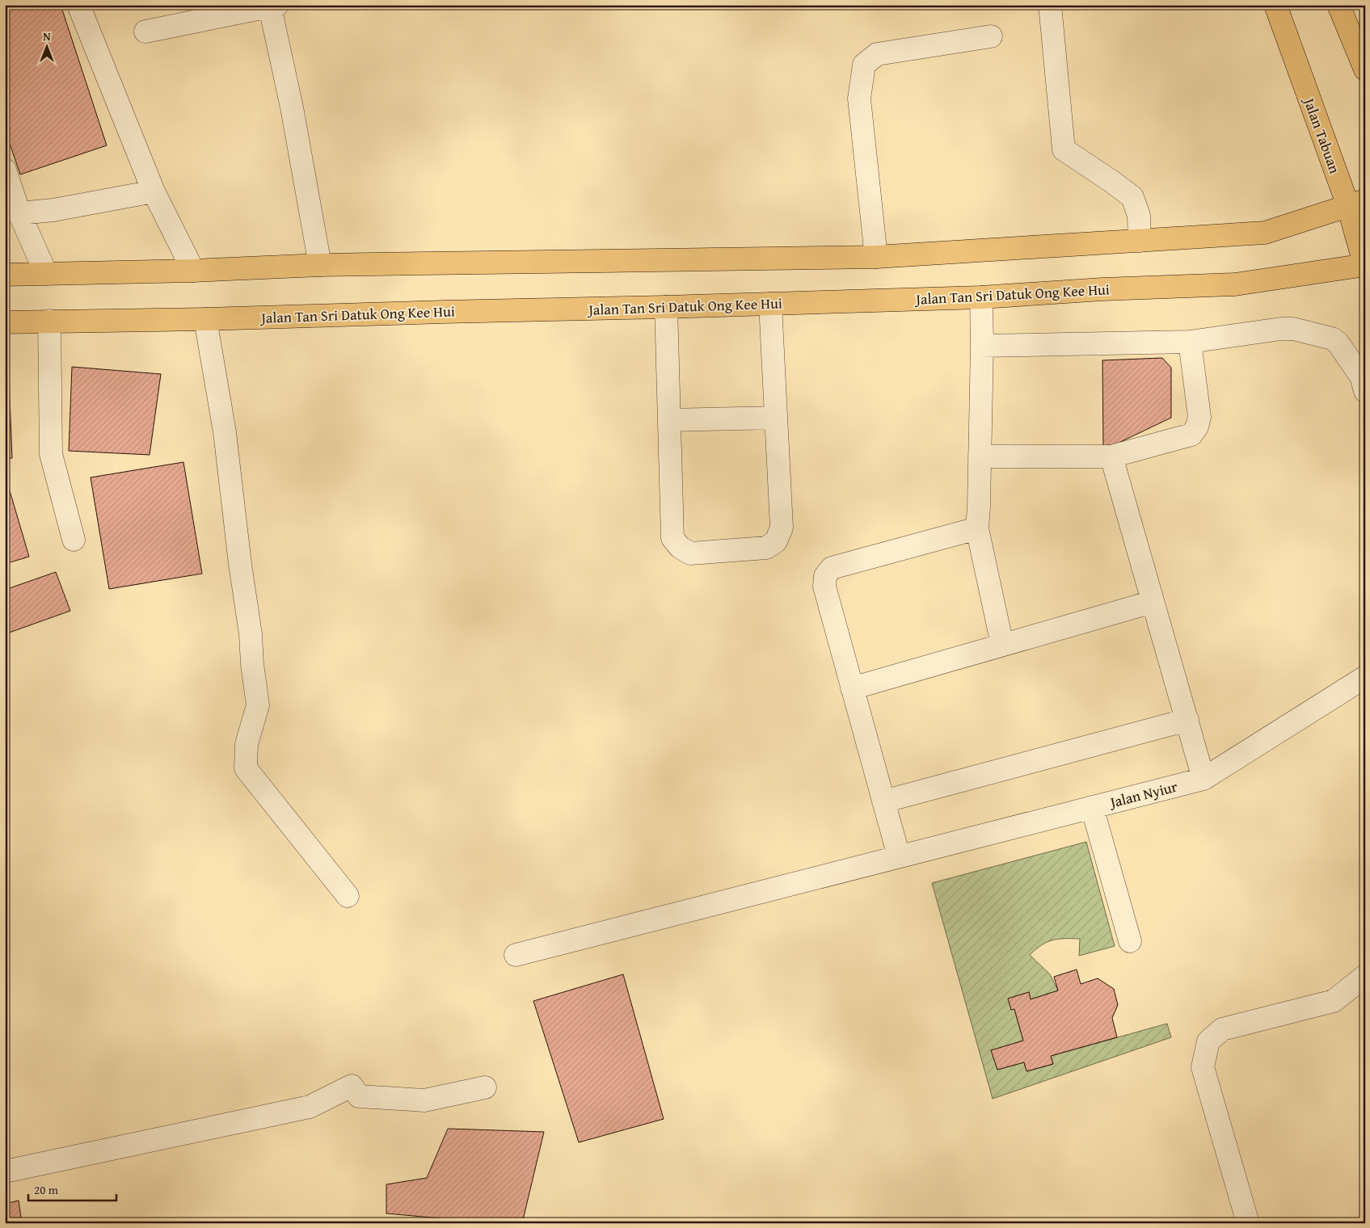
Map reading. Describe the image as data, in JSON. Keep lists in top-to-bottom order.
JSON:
{
  "streets": {
    "main road": ["Jalan Tabuan", "Jalan Tan Sri Datuk Ong Kee Hui"],
    "street": ["Jalan Nyiur"]
  },
  "crossings": [
    ["Jalan Tabuan", "Jalan Tan Sri Datuk Ong Kee Hui"]
  ],
  "scale_bar": "20 m",
  "north": "top"
}
